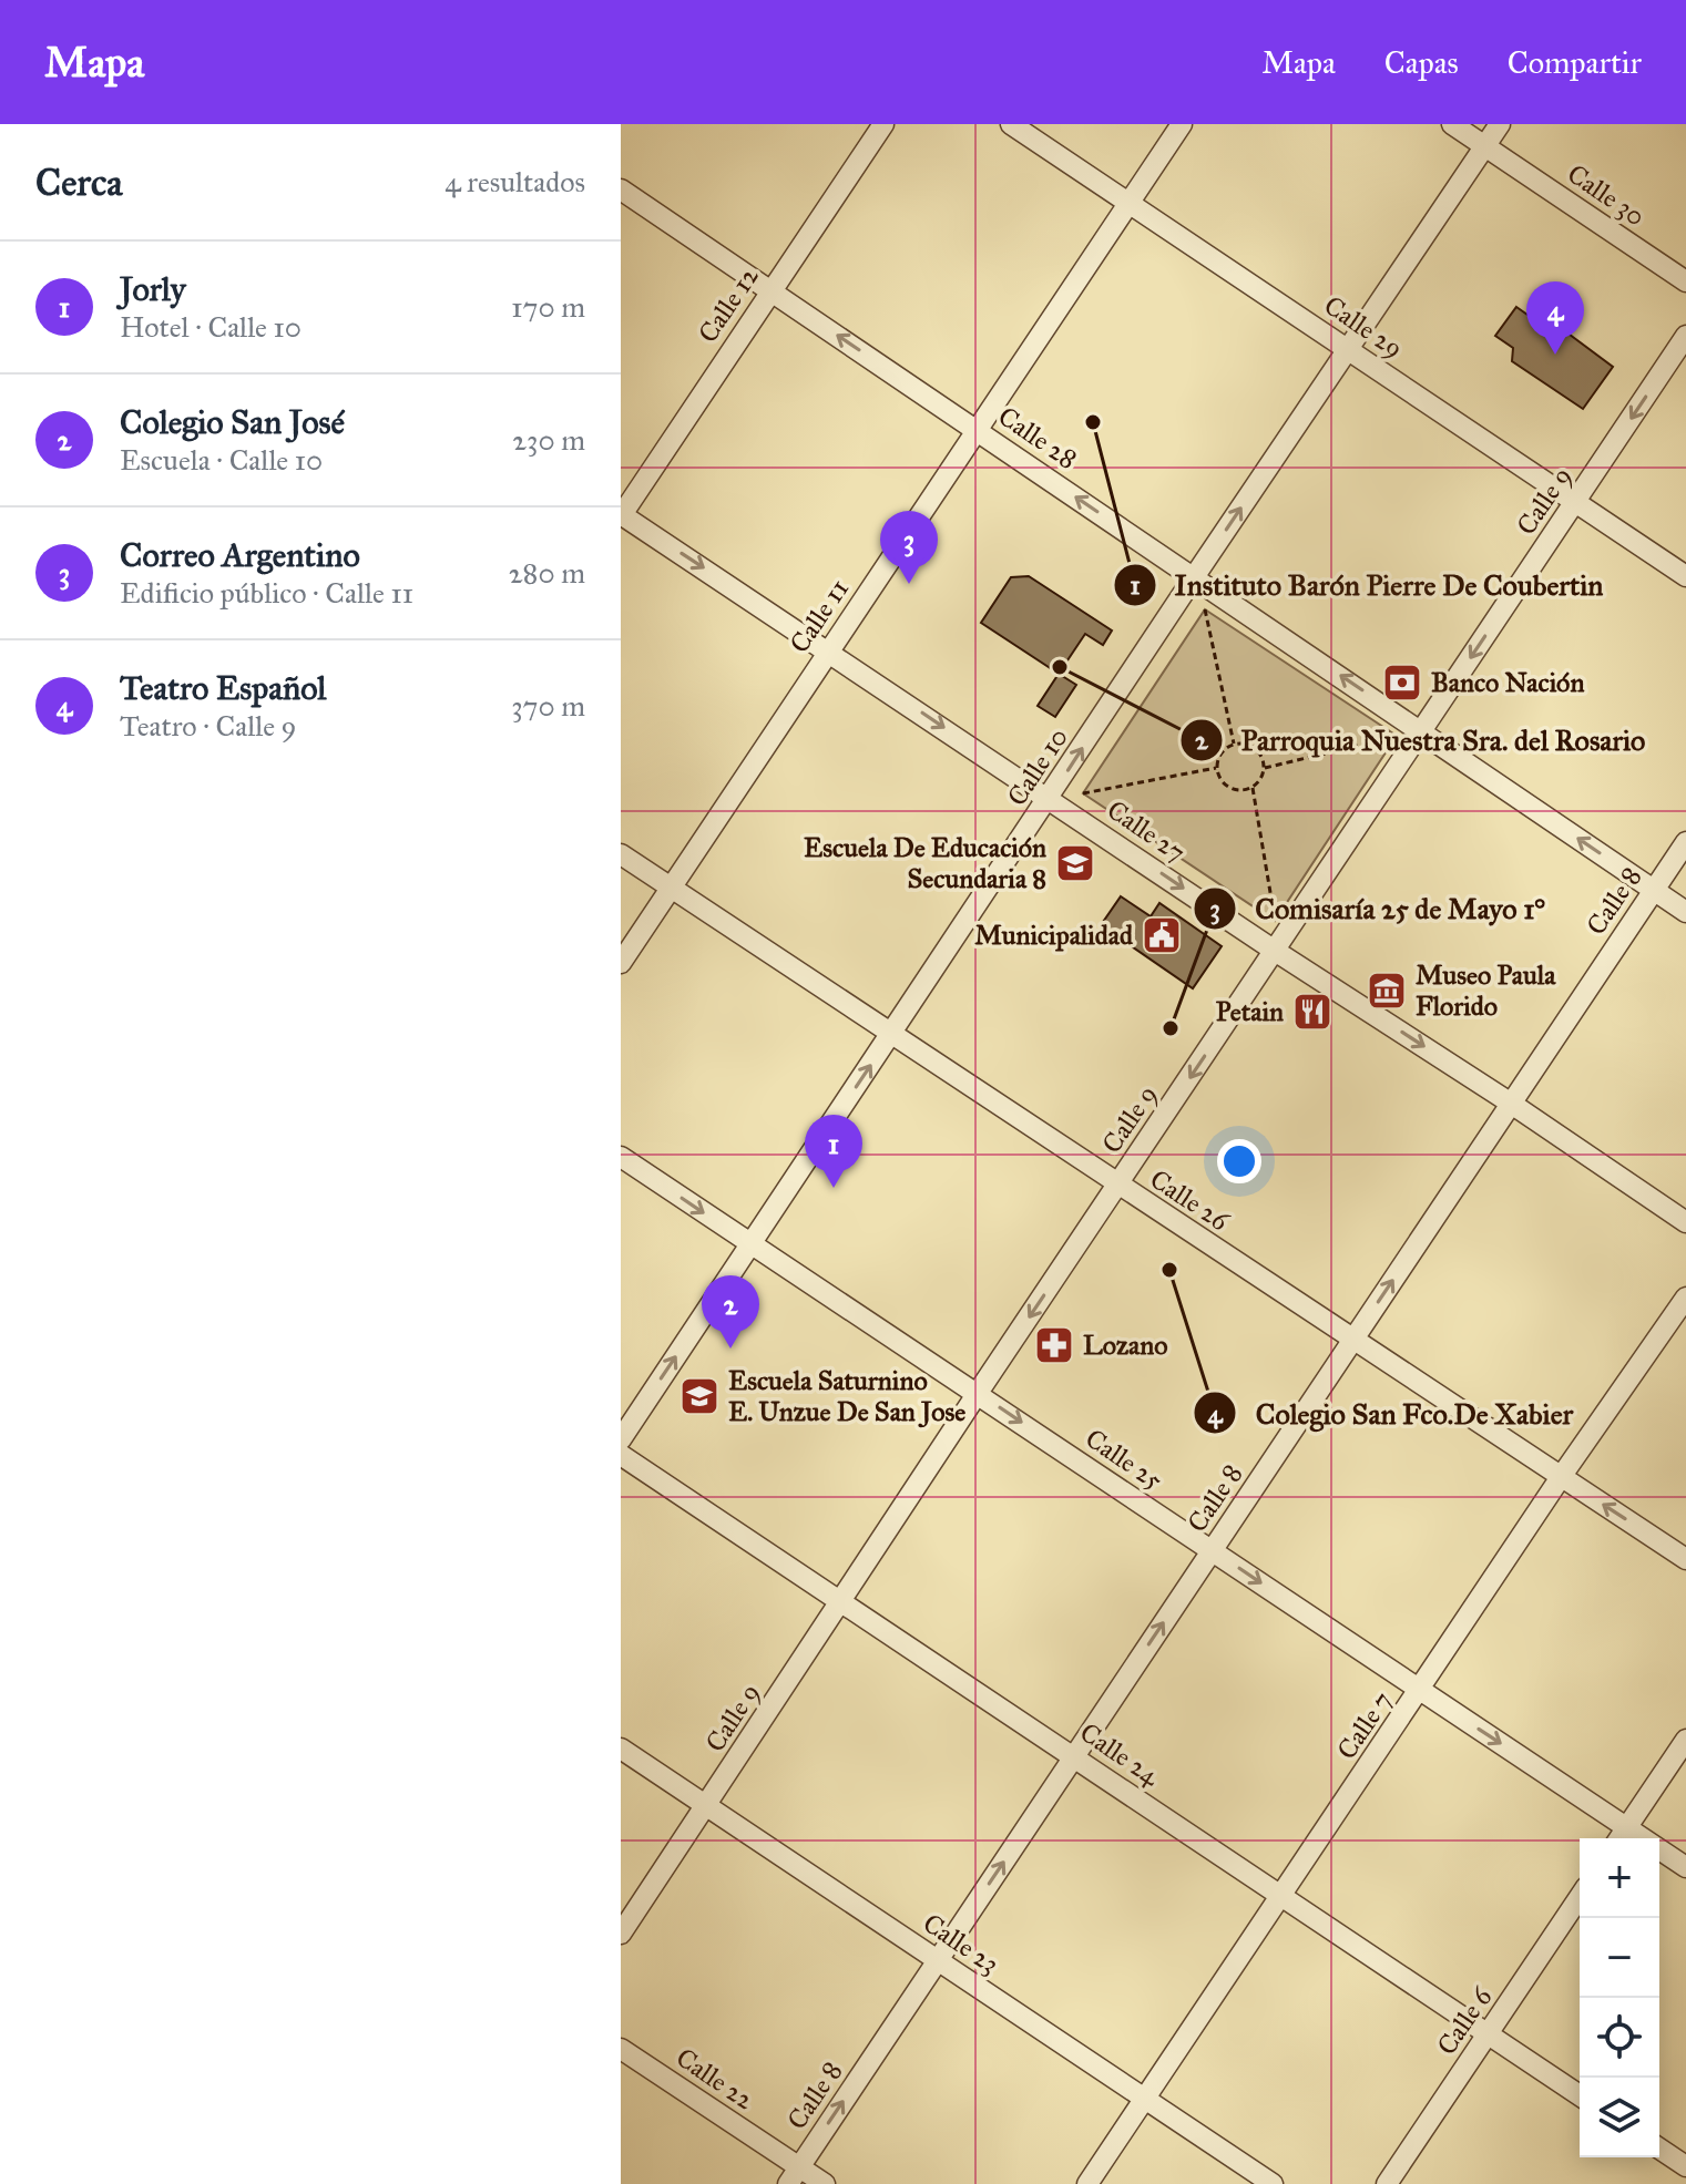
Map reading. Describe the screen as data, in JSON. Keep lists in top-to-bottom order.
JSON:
{
  "streets": {
    "street": [
      "Calle 30",
      "Calle 12",
      "Calle 29",
      "Calle 28",
      "Calle 9",
      "Calle 11",
      "Calle 10",
      "Calle 27",
      "Calle 8",
      "Calle 26",
      "Calle 25",
      "Calle 7",
      "Calle 24",
      "Calle 23",
      "Calle 6",
      "Calle 22"
    ]
  },
  "crossings": [
    ["Calle 30", "Calle 10"],
    ["Calle 12", "Calle 28"],
    ["Calle 12", "Calle 27"],
    ["Calle 29", "Calle 9"],
    ["Calle 29", "Calle 11"],
    ["Calle 29", "Calle 10"],
    ["Calle 28", "Calle 9"],
    ["Calle 28", "Calle 11"],
    ["Calle 28", "Calle 10"],
    ["Calle 28", "Calle 8"],
    ["Calle 9", "Calle 27"],
    ["Calle 9", "Calle 26"],
    ["Calle 9", "Calle 25"],
    ["Calle 9", "Calle 24"],
    ["Calle 9", "Calle 23"],
    ["Calle 11", "Calle 27"],
    ["Calle 11", "Calle 26"],
    ["Calle 10", "Calle 27"],
    ["Calle 10", "Calle 26"],
    ["Calle 10", "Calle 25"],
    ["Calle 27", "Calle 8"],
    ["Calle 8", "Calle 26"],
    ["Calle 8", "Calle 25"],
    ["Calle 8", "Calle 24"],
    ["Calle 8", "Calle 23"],
    ["Calle 8", "Calle 22"],
    ["Calle 26", "Calle 7"],
    ["Calle 25", "Calle 7"],
    ["Calle 7", "Calle 24"],
    ["Calle 7", "Calle 23"],
    ["Calle 24", "Calle 6"]
  ],
  "one_way": [
    "Calle 28",
    "Calle 9",
    "Calle 10",
    "Calle 27",
    "Calle 8",
    "Calle 25"
  ],
  "places": {
    "other": [
      "Instituto Barón Pierre De Coubertin",
      "Parroquia Nuestra Sra. del Rosario",
      "Comisaría 25 de Mayo 1°",
      "Colegio San Fco.De Xabier"
    ],
    "bank": ["Banco Nación"],
    "school or university": ["Escuela De Educación Secundaria 8", "Escuela Saturnino E. Unzue De San Jose"],
    "public building": ["Municipalidad"],
    "museum": ["Museo Paula Florido"],
    "restaurant": ["Petain"],
    "pharmacy": ["Lozano"]
  },
  "page": {
    "header": "Mapa",
    "nav": ["Mapa", "Capas", "Compartir"],
    "heading": ["Cerca", "4 resultados"],
    "list": [
      {
        "mark": "1",
        "name": "Jorly",
        "note": "Hotel · Calle 10",
        "value": "170 m"
      },
      {
        "mark": "2",
        "name": "Colegio San José",
        "note": "Escuela · Calle 10",
        "value": "230 m"
      },
      {
        "mark": "3",
        "name": "Correo Argentino",
        "note": "Edificio público · Calle 11",
        "value": "280 m"
      },
      {
        "mark": "4",
        "name": "Teatro Español",
        "note": "Teatro · Calle 9",
        "value": "370 m"
      }
    ],
    "pins": [
      "4",
      "3",
      "1",
      "2"
    ],
    "map_buttons": ["+", "−"]
  }
}
